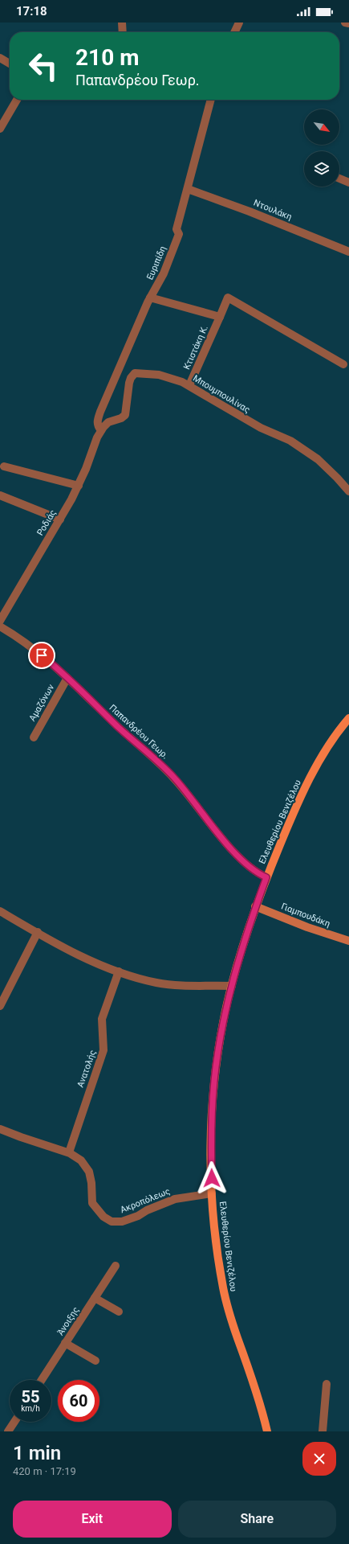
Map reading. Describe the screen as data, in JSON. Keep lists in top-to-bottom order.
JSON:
{
  "streets": {
    "main road": ["Ελευθερίου Βενιζέλου"],
    "street": [
      "Ντουλάκη",
      "Ευριπίδη",
      "Κτιστάκη Κ.",
      "Μπουμπουλίνας",
      "Ροδιάς",
      "Αμαζόνων",
      "Παπανδρέου Γεωρ.",
      "Γιαμπουδάκη",
      "Ανατολής",
      "Ακροπόλεως",
      "Άνοιξης"
    ]
  },
  "crossings": [
    ["Ντουλάκη", "Ευριπίδη"],
    ["Ευριπίδη", "Μπουμπουλίνας"],
    ["Ευριπίδη", "Ροδιάς"],
    ["Κτιστάκη Κ.", "Μπουμπουλίνας"],
    ["Μπουμπουλίνας", "Ροδιάς"],
    ["Αμαζόνων", "Παπανδρέου Γεωρ."],
    ["Παπανδρέου Γεωρ.", "Ελευθερίου Βενιζέλου"],
    ["Ελευθερίου Βενιζέλου", "Γιαμπουδάκη"],
    ["Ελευθερίου Βενιζέλου", "Ακροπόλεως"],
    ["Ανατολής", "Ακροπόλεως"]
  ],
  "north": "bottom right",
  "page": {
    "status": "17:18",
    "turn": ["210 m", "Παπανδρέου Γεωρ."],
    "speed": "55 km/h",
    "limit": "60",
    "heading": ["1 min", "420 m · 17:19"],
    "buttons": ["Exit", "Share"]
  }
}
